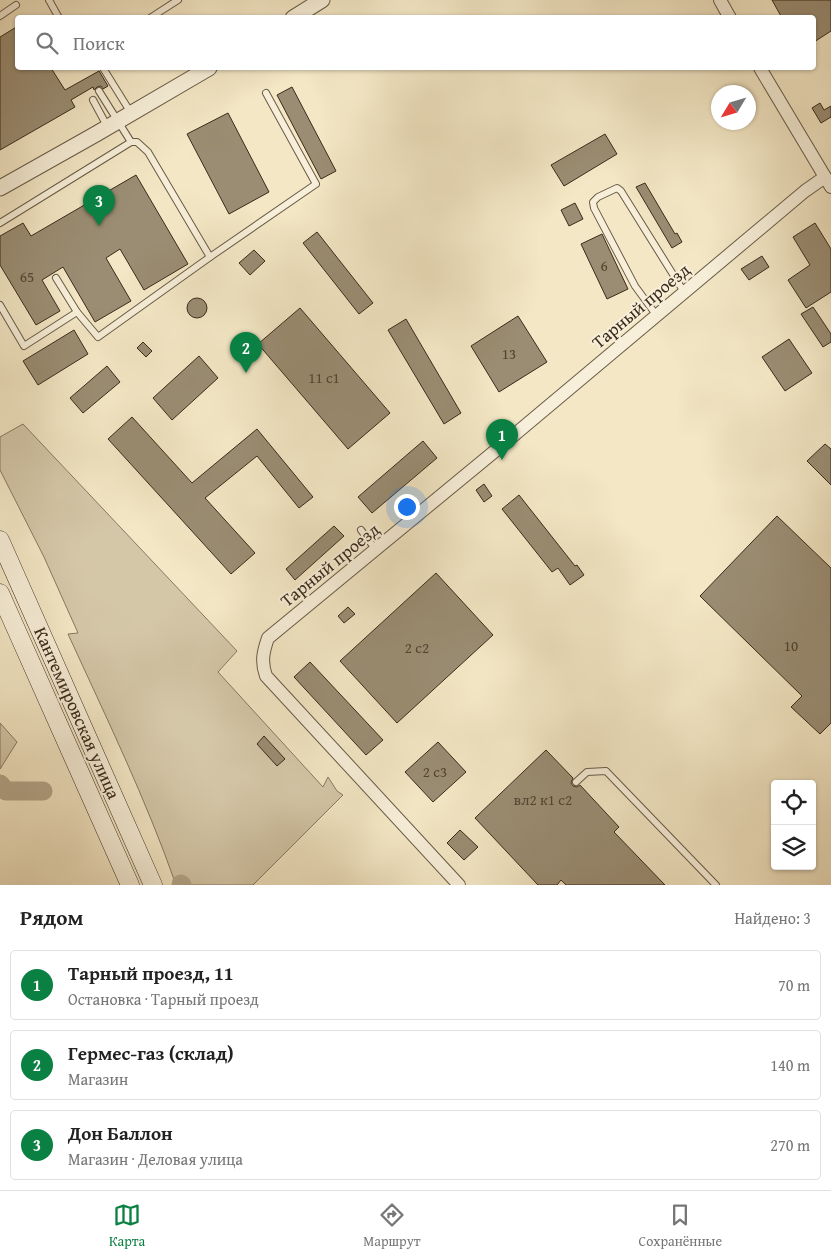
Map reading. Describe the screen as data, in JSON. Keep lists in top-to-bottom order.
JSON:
{
  "streets": {
    "main road": ["Кантемировская улица"],
    "street": ["Тарный проезд"]
  },
  "house_numbers": [
    "6",
    "65",
    "13",
    "11 с1",
    "10",
    "2 с2",
    "2 с3",
    "вл2 к1 с2"
  ],
  "north": "bottom left",
  "page": {
    "search": "Поиск",
    "pins": ["3", "2", "1"],
    "heading": ["Рядом", "Найдено: 3"],
    "list": [
      {
        "mark": "1",
        "name": "Тарный проезд, 11",
        "note": "Остановка · Тарный проезд",
        "value": "70 m"
      },
      {
        "mark": "2",
        "name": "Гермес-газ (склад)",
        "note": "Магазин",
        "value": "140 m"
      },
      {
        "mark": "3",
        "name": "Дон Баллон",
        "note": "Магазин · Деловая улица",
        "value": "270 m"
      }
    ],
    "nav": ["Карта", "Маршрут", "Сохранённые"]
  }
}
